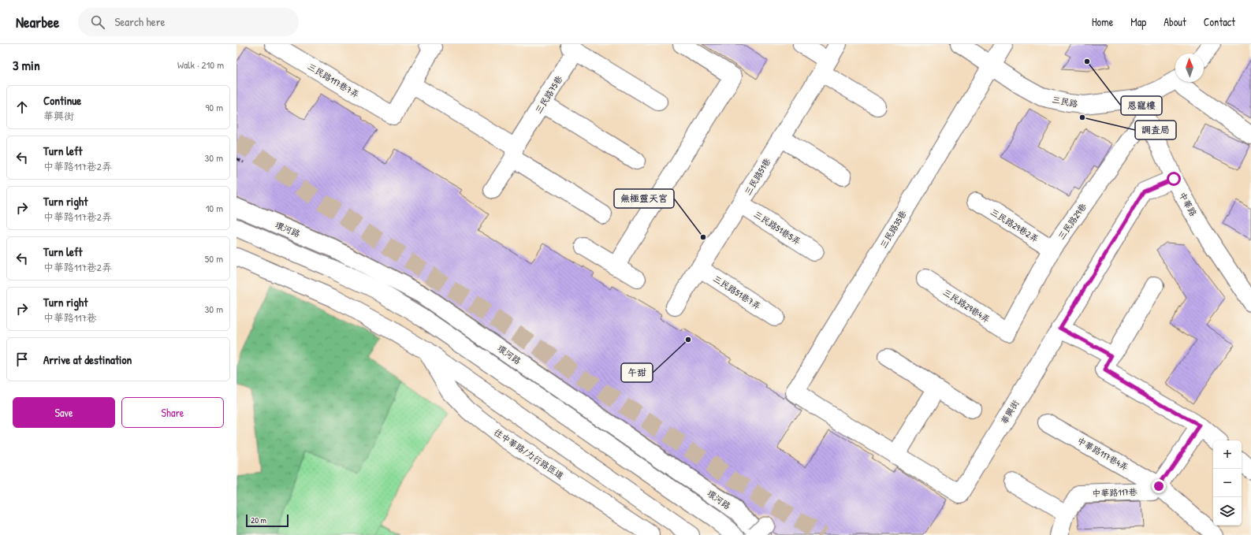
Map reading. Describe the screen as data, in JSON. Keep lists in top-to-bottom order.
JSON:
{
  "streets": {
    "main road": [
      "三民路117巷7弄",
      "三民路75巷",
      "三民路",
      "三民路51巷",
      "中華路",
      "三民路29巷",
      "三民路29巷2弄",
      "三民路51巷5弄",
      "環河路",
      "三民路35巷",
      "三民路51巷7弄",
      "三民路29巷4弄",
      "華興街",
      "往中華路/力行路匝道",
      "中華路117巷4弄",
      "中華路117巷"
    ]
  },
  "crossings": [
    ["三民路", "中華路"],
    ["三民路", "三民路35巷"],
    ["三民路51巷", "三民路51巷5弄"],
    ["三民路51巷", "三民路51巷7弄"],
    ["中華路", "三民路29巷"],
    ["中華路", "華興街"],
    ["三民路29巷", "三民路29巷2弄"],
    ["三民路29巷", "三民路29巷4弄"],
    ["三民路35巷", "華興街"],
    ["中華路117巷4弄", "中華路117巷"]
  ],
  "places": [
    "恩寵樓",
    "調查局",
    "無極靈天宮",
    "午甜"
  ],
  "scale_bar": "20 m",
  "north": "top",
  "page": {
    "header": "Nearbee",
    "search": "Search here",
    "nav": [
      "Home",
      "Map",
      "About",
      "Contact"
    ],
    "heading": ["3 min", "Walk · 210 m"],
    "list": [
      ["Continue", "華興街", "90 m"],
      ["Turn left", "中華路117巷2弄", "30 m"],
      ["Turn right", "中華路117巷2弄", "10 m"],
      ["Turn left", "中華路117巷2弄", "50 m"],
      ["Turn right", "中華路117巷", "30 m"],
      "Arrive at destination"
    ],
    "buttons": ["Save", "Share"],
    "map_buttons": ["+", "−"],
    "scale": "20 m"
  }
}
